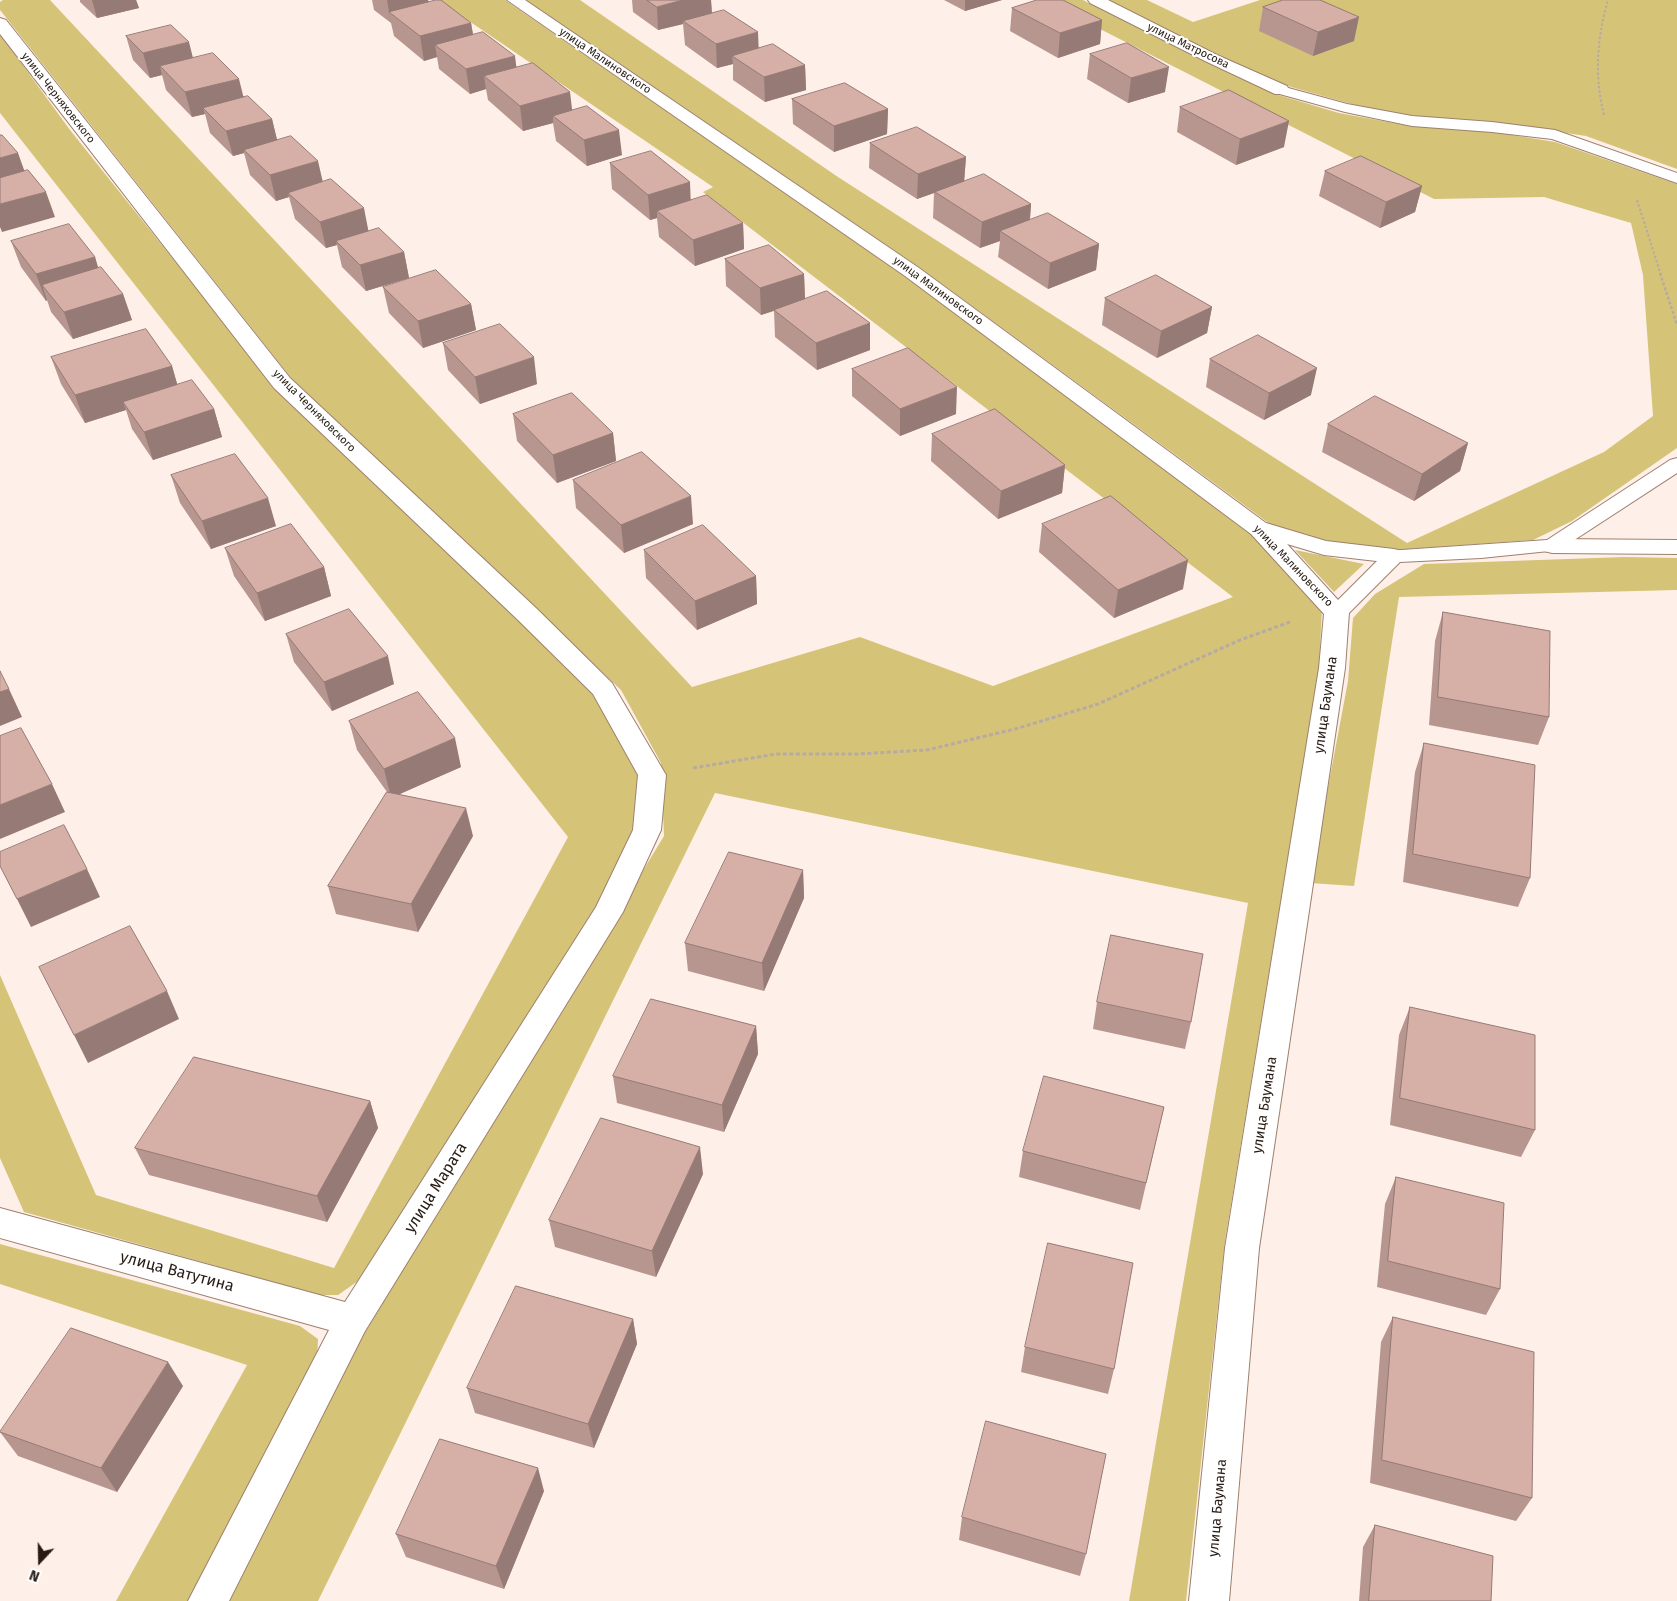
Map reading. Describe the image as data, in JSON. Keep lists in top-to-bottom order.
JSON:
{
  "streets": {
    "street": [
      "улица Матросова",
      "улица Малиновского",
      "улица Черняховского",
      "улица Баумана",
      "улица Марата",
      "улица Ватутина"
    ]
  },
  "crossings": [
    ["улица Малиновского", "улица Баумана"],
    ["улица Черняховского", "улица Марата"],
    ["улица Марата", "улица Ватутина"]
  ],
  "north": "bottom"
}
